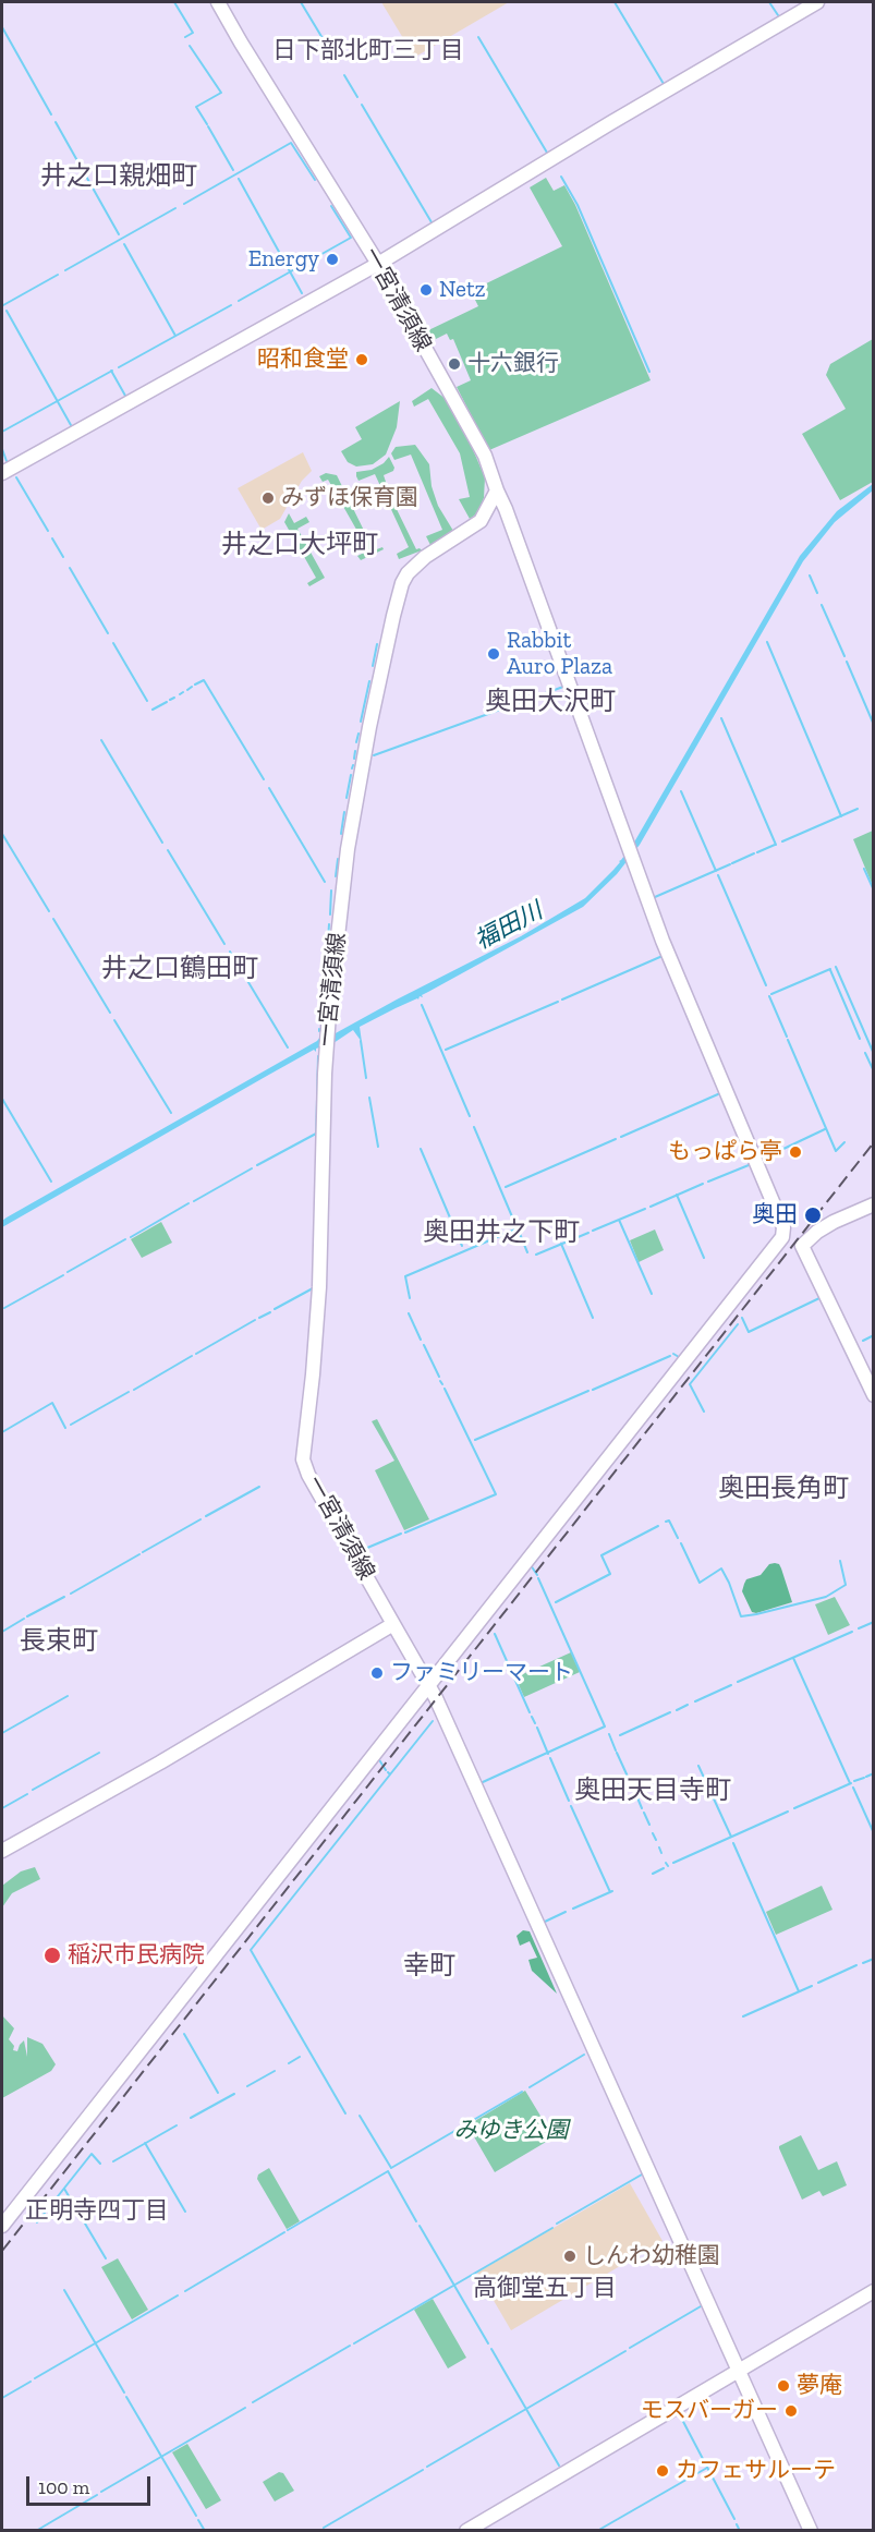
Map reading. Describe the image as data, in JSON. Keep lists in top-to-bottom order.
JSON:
{
  "streets": {
    "street": ["一宮清須線"]
  },
  "districts": [
    "日下部北町三丁目",
    "井之口親畑町",
    "井之口大坪町",
    "奥田大沢町",
    "井之口鶴田町",
    "奥田井之下町",
    "奥田長角町",
    "長束町",
    "奥田天目寺町",
    "幸町",
    "正明寺四丁目",
    "高御堂五丁目"
  ],
  "water": ["福田川"],
  "parks": ["みゆき公園"],
  "places": [
    "Energy",
    "Netz",
    "昭和食堂",
    "十六銀行",
    "みずほ保育園",
    "Rabbit Auro Plaza",
    "もっぱら亭",
    "奥田",
    "ファミリーマート",
    "稲沢市民病院",
    "しんわ幼稚園",
    "夢庵",
    "モスバーガー",
    "カフェサルーテ"
  ],
  "scale_bar": "100 m"
}
